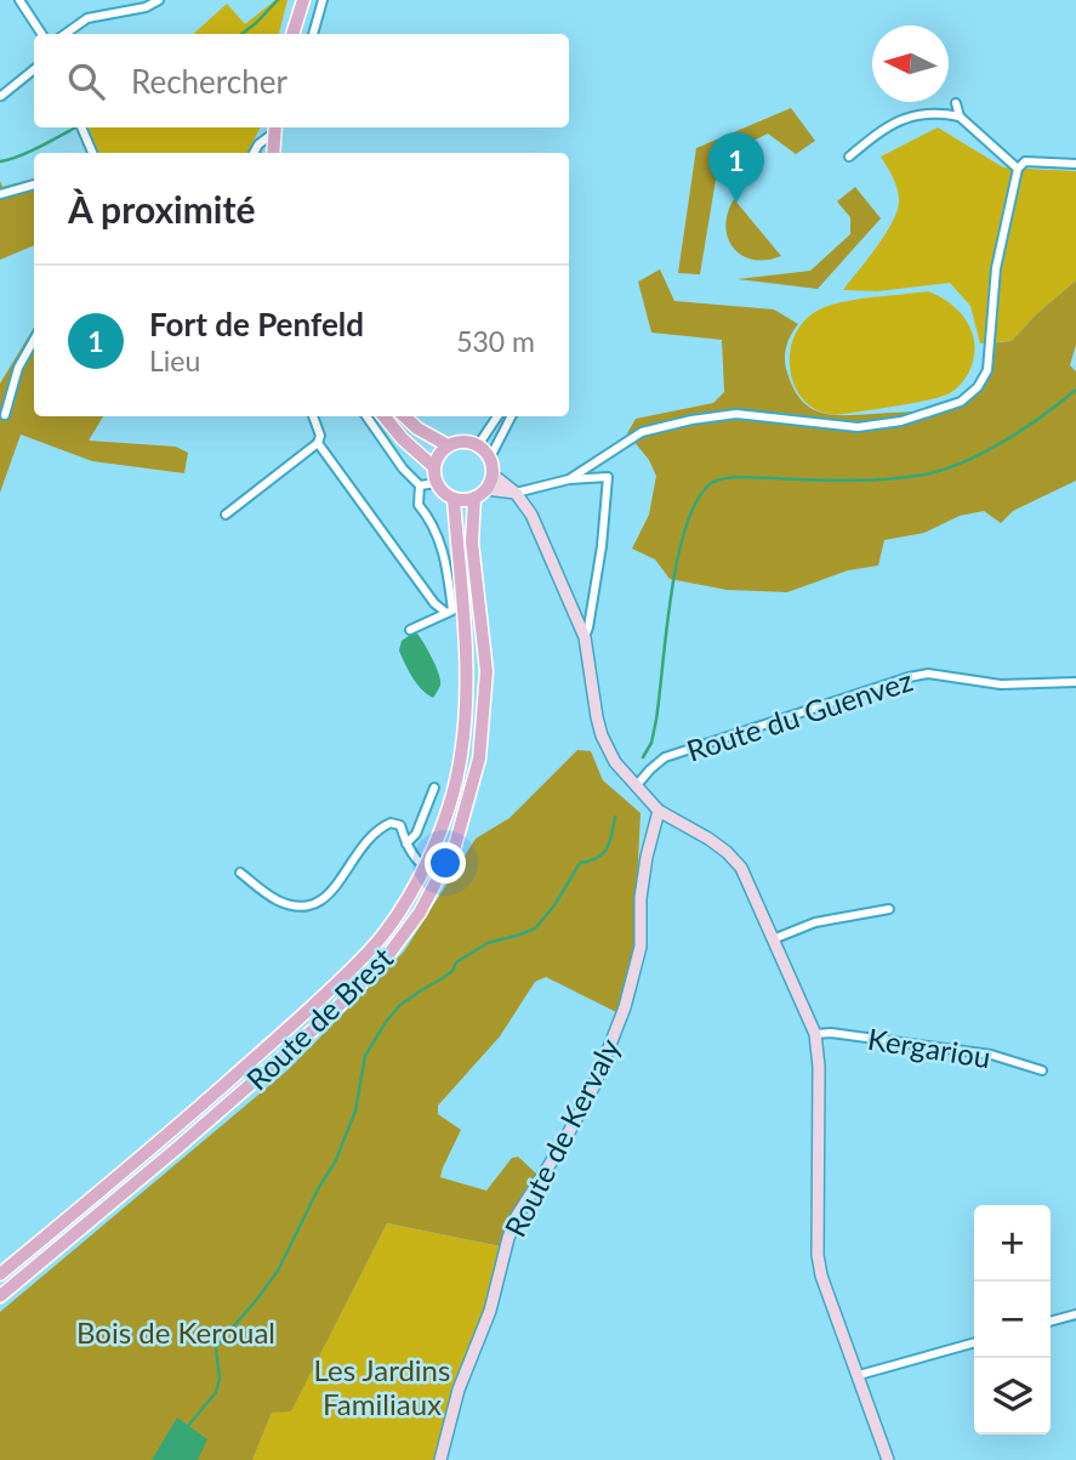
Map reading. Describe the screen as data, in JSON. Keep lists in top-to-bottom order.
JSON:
{
  "streets": {
    "main road": ["Route de Brest"],
    "street": ["Route du Guenvez", "Kergariou", "Route de Kervaly"]
  },
  "parks": ["Bois de Keroual", "Les Jardins Familiaux"],
  "north": "left",
  "page": {
    "search": "Rechercher",
    "pins": "1",
    "heading": "À proximité",
    "list": [
      {
        "mark": "1",
        "name": "Fort de Penfeld",
        "note": "Lieu",
        "value": "530 m"
      }
    ],
    "map_buttons": ["+", "−"]
  }
}
